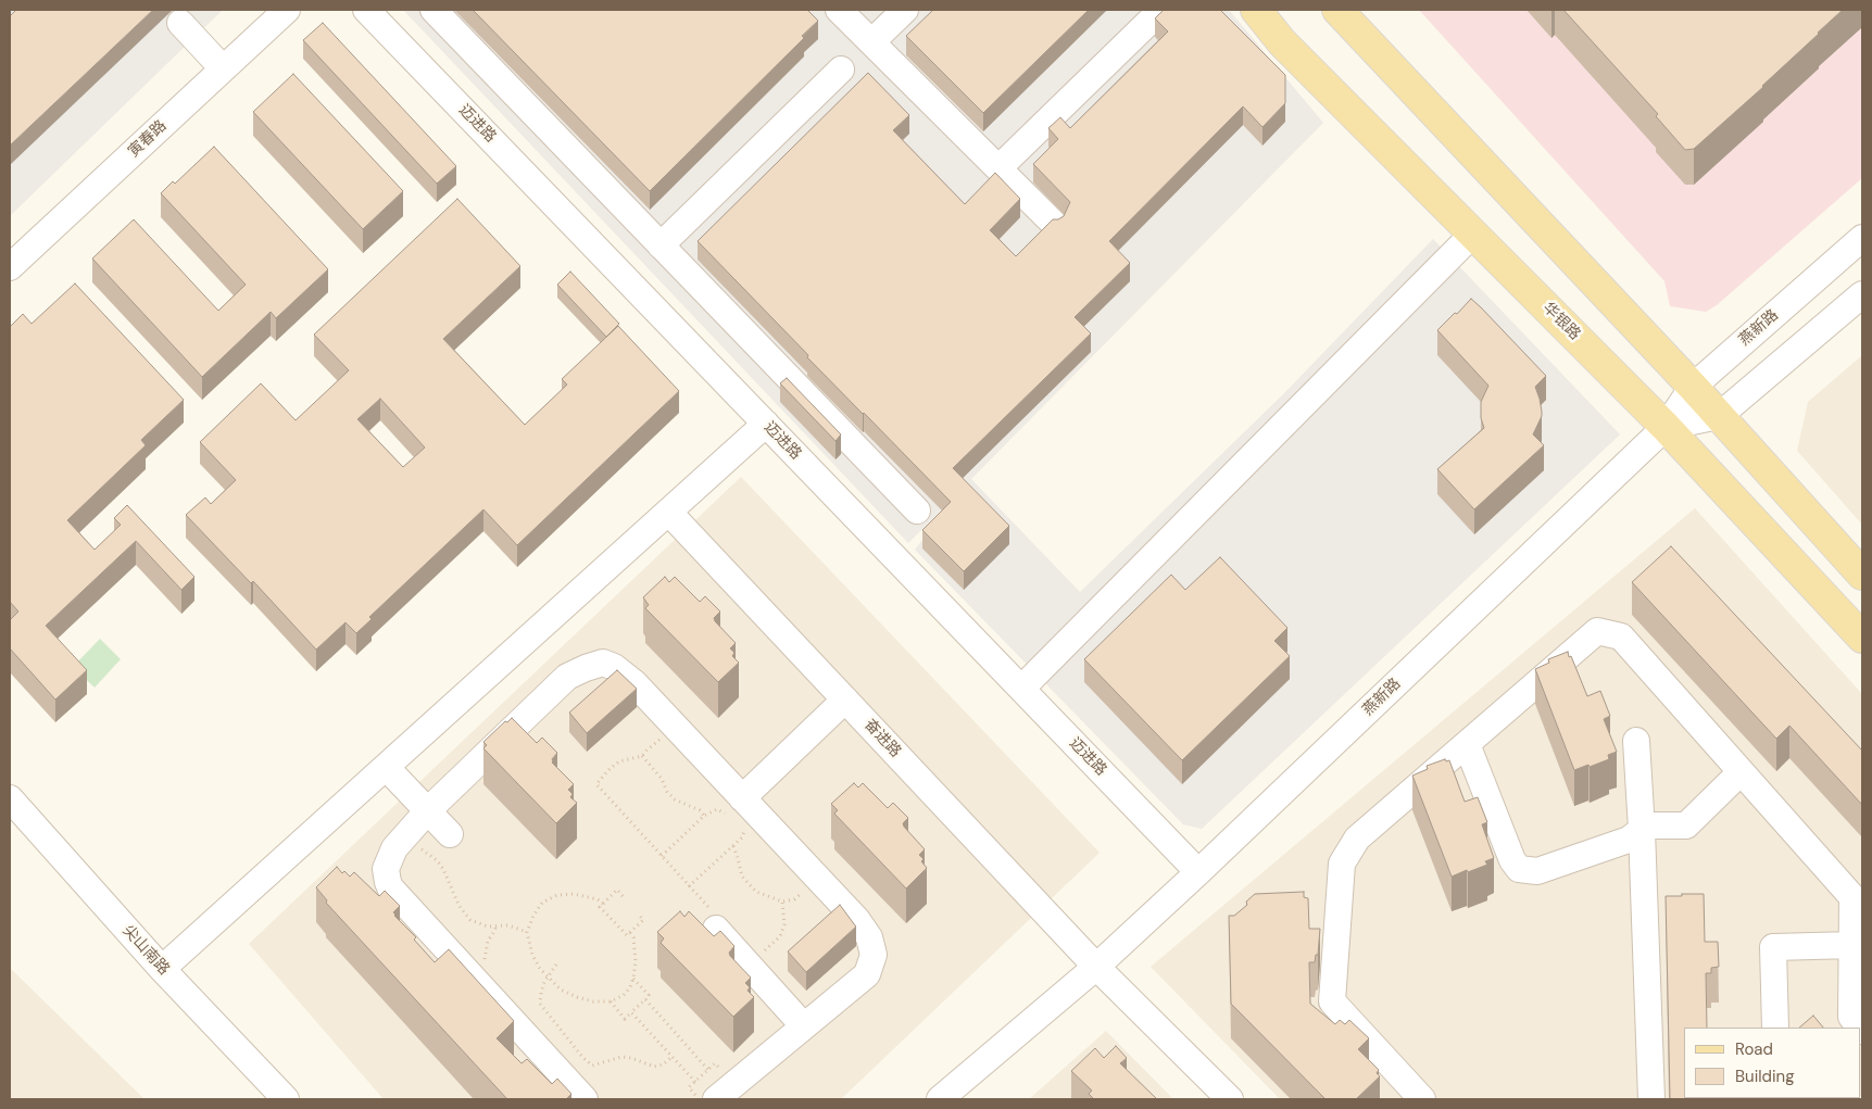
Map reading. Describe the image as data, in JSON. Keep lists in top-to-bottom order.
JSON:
{
  "streets": {
    "main road": ["华银路"],
    "street": [
      "迈进路",
      "寅春路",
      "燕新路",
      "奋进路",
      "尖山南路"
    ]
  },
  "crossings": [
    ["迈进路", "燕新路"],
    ["华银路", "燕新路"],
    ["燕新路", "奋进路"]
  ],
  "legend": ["Road", "Building"]
}
